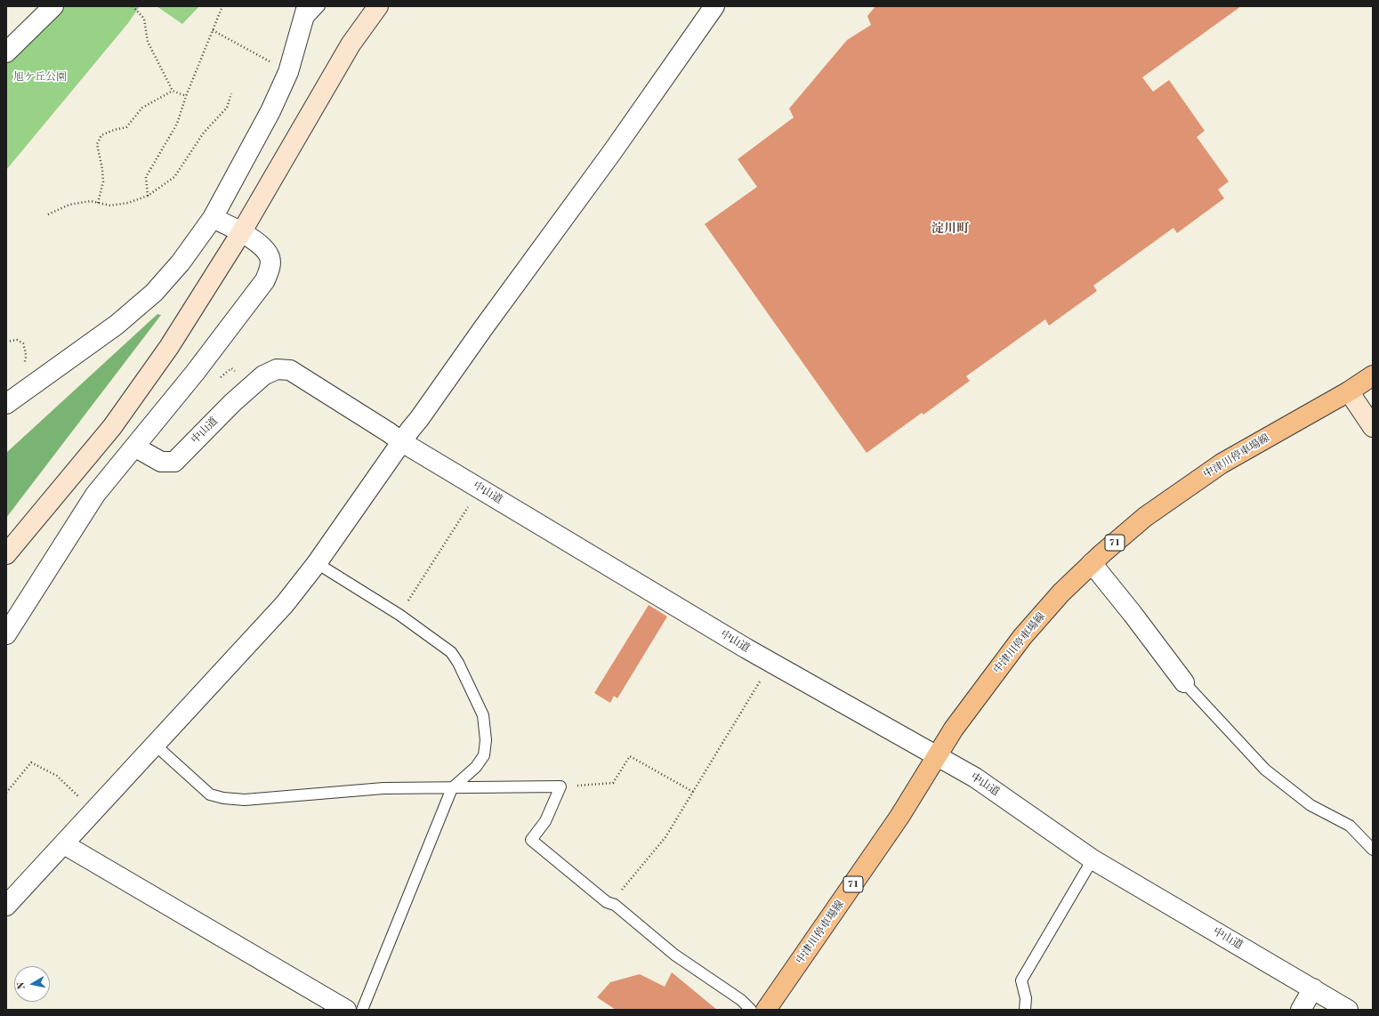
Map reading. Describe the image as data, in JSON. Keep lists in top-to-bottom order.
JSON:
{
  "streets": {
    "main road": ["中津川停車場線", "71"],
    "street": ["中山道"]
  },
  "crossings": [
    ["中山道", "中津川停車場線"]
  ],
  "districts": ["淀川町"],
  "parks": ["旭ケ丘公園"],
  "north": "left"
}
